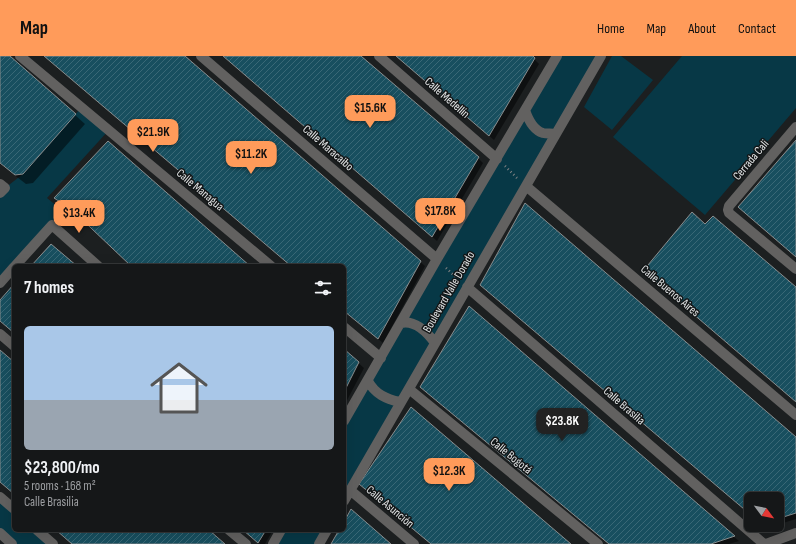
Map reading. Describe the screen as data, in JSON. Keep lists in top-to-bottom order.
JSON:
{
  "streets": {
    "street": [
      "Calle Medellín",
      "Calle Maracaibo",
      "Cerrada Cali",
      "Calle Managua",
      "Calle Buenos Aires",
      "Boulevard Valle Dorado",
      "Calle Brasilia",
      "Calle Bogotá",
      "Calle Asunción"
    ]
  },
  "crossings": [
    ["Calle Buenos Aires", "Boulevard Valle Dorado"],
    ["Boulevard Valle Dorado", "Calle Brasilia"],
    ["Boulevard Valle Dorado", "Calle Bogotá"],
    ["Boulevard Valle Dorado", "Calle Asunción"]
  ],
  "north": "bottom right",
  "page": {
    "header": "Map",
    "nav": [
      "Home",
      "Map",
      "About",
      "Contact"
    ],
    "price": [
      "$15.6K",
      "$21.9K",
      "$11.2K",
      "$17.8K",
      "$13.4K",
      "$23.8K",
      "$12.3K"
    ],
    "heading": "7 homes",
    "list": [
      {
        "name": "$23,800/mo",
        "note": "5 rooms · 168 m² · Calle Brasilia"
      }
    ]
  }
}
